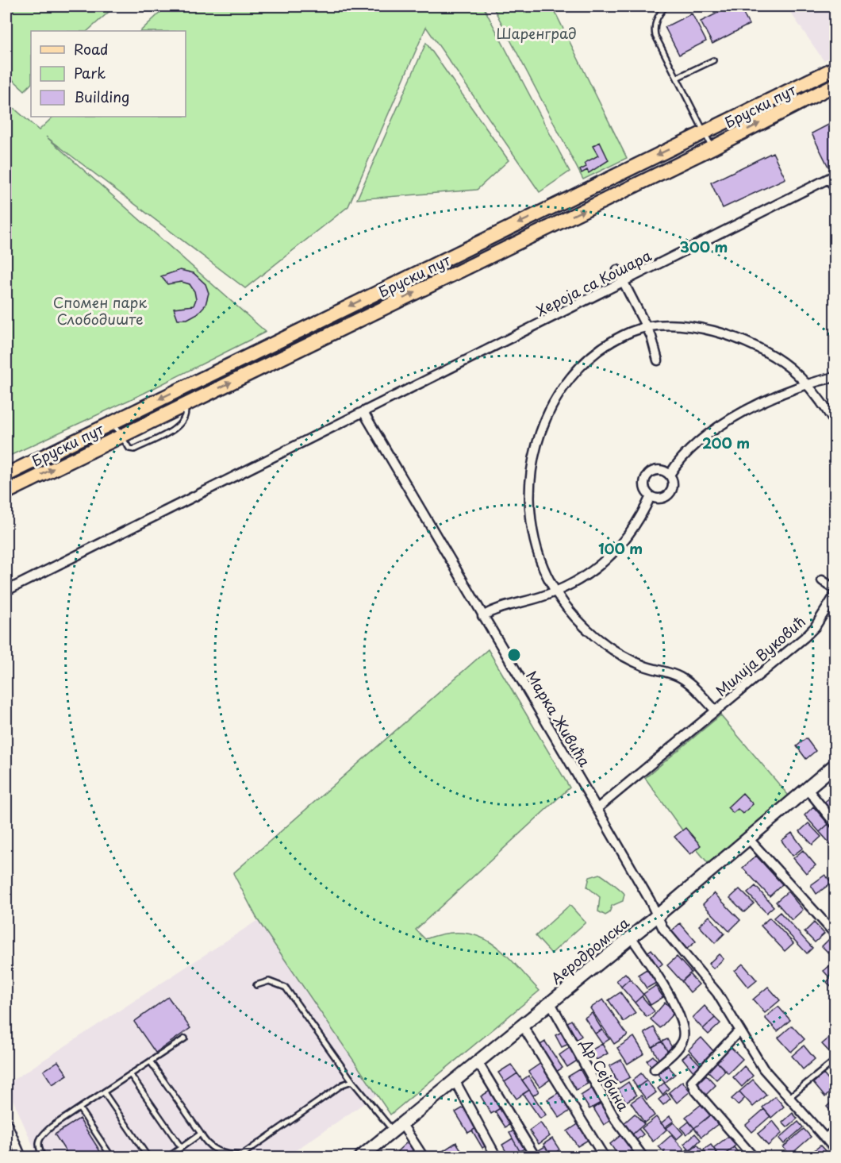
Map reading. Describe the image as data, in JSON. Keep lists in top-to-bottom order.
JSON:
{
  "streets": {
    "main road": ["Бруски пут"],
    "street": [
      "Хероја са Кошара",
      "Милија Вуковић",
      "Марка Живића",
      "Аеродромска",
      "Др Сејбина"
    ]
  },
  "crossings": [
    ["Хероја са Кошара", "Марка Живића"],
    ["Милија Вуковић", "Марка Живића"],
    ["Марка Живића", "Аеродромска"],
    ["Аеродромска", "Др Сејбина"]
  ],
  "parks": ["Шаренград", "Спомен парк Слободиште"],
  "legend": ["Road", "Park", "Building"],
  "rings": ["300 m", "200 m", "100 m"]
}
